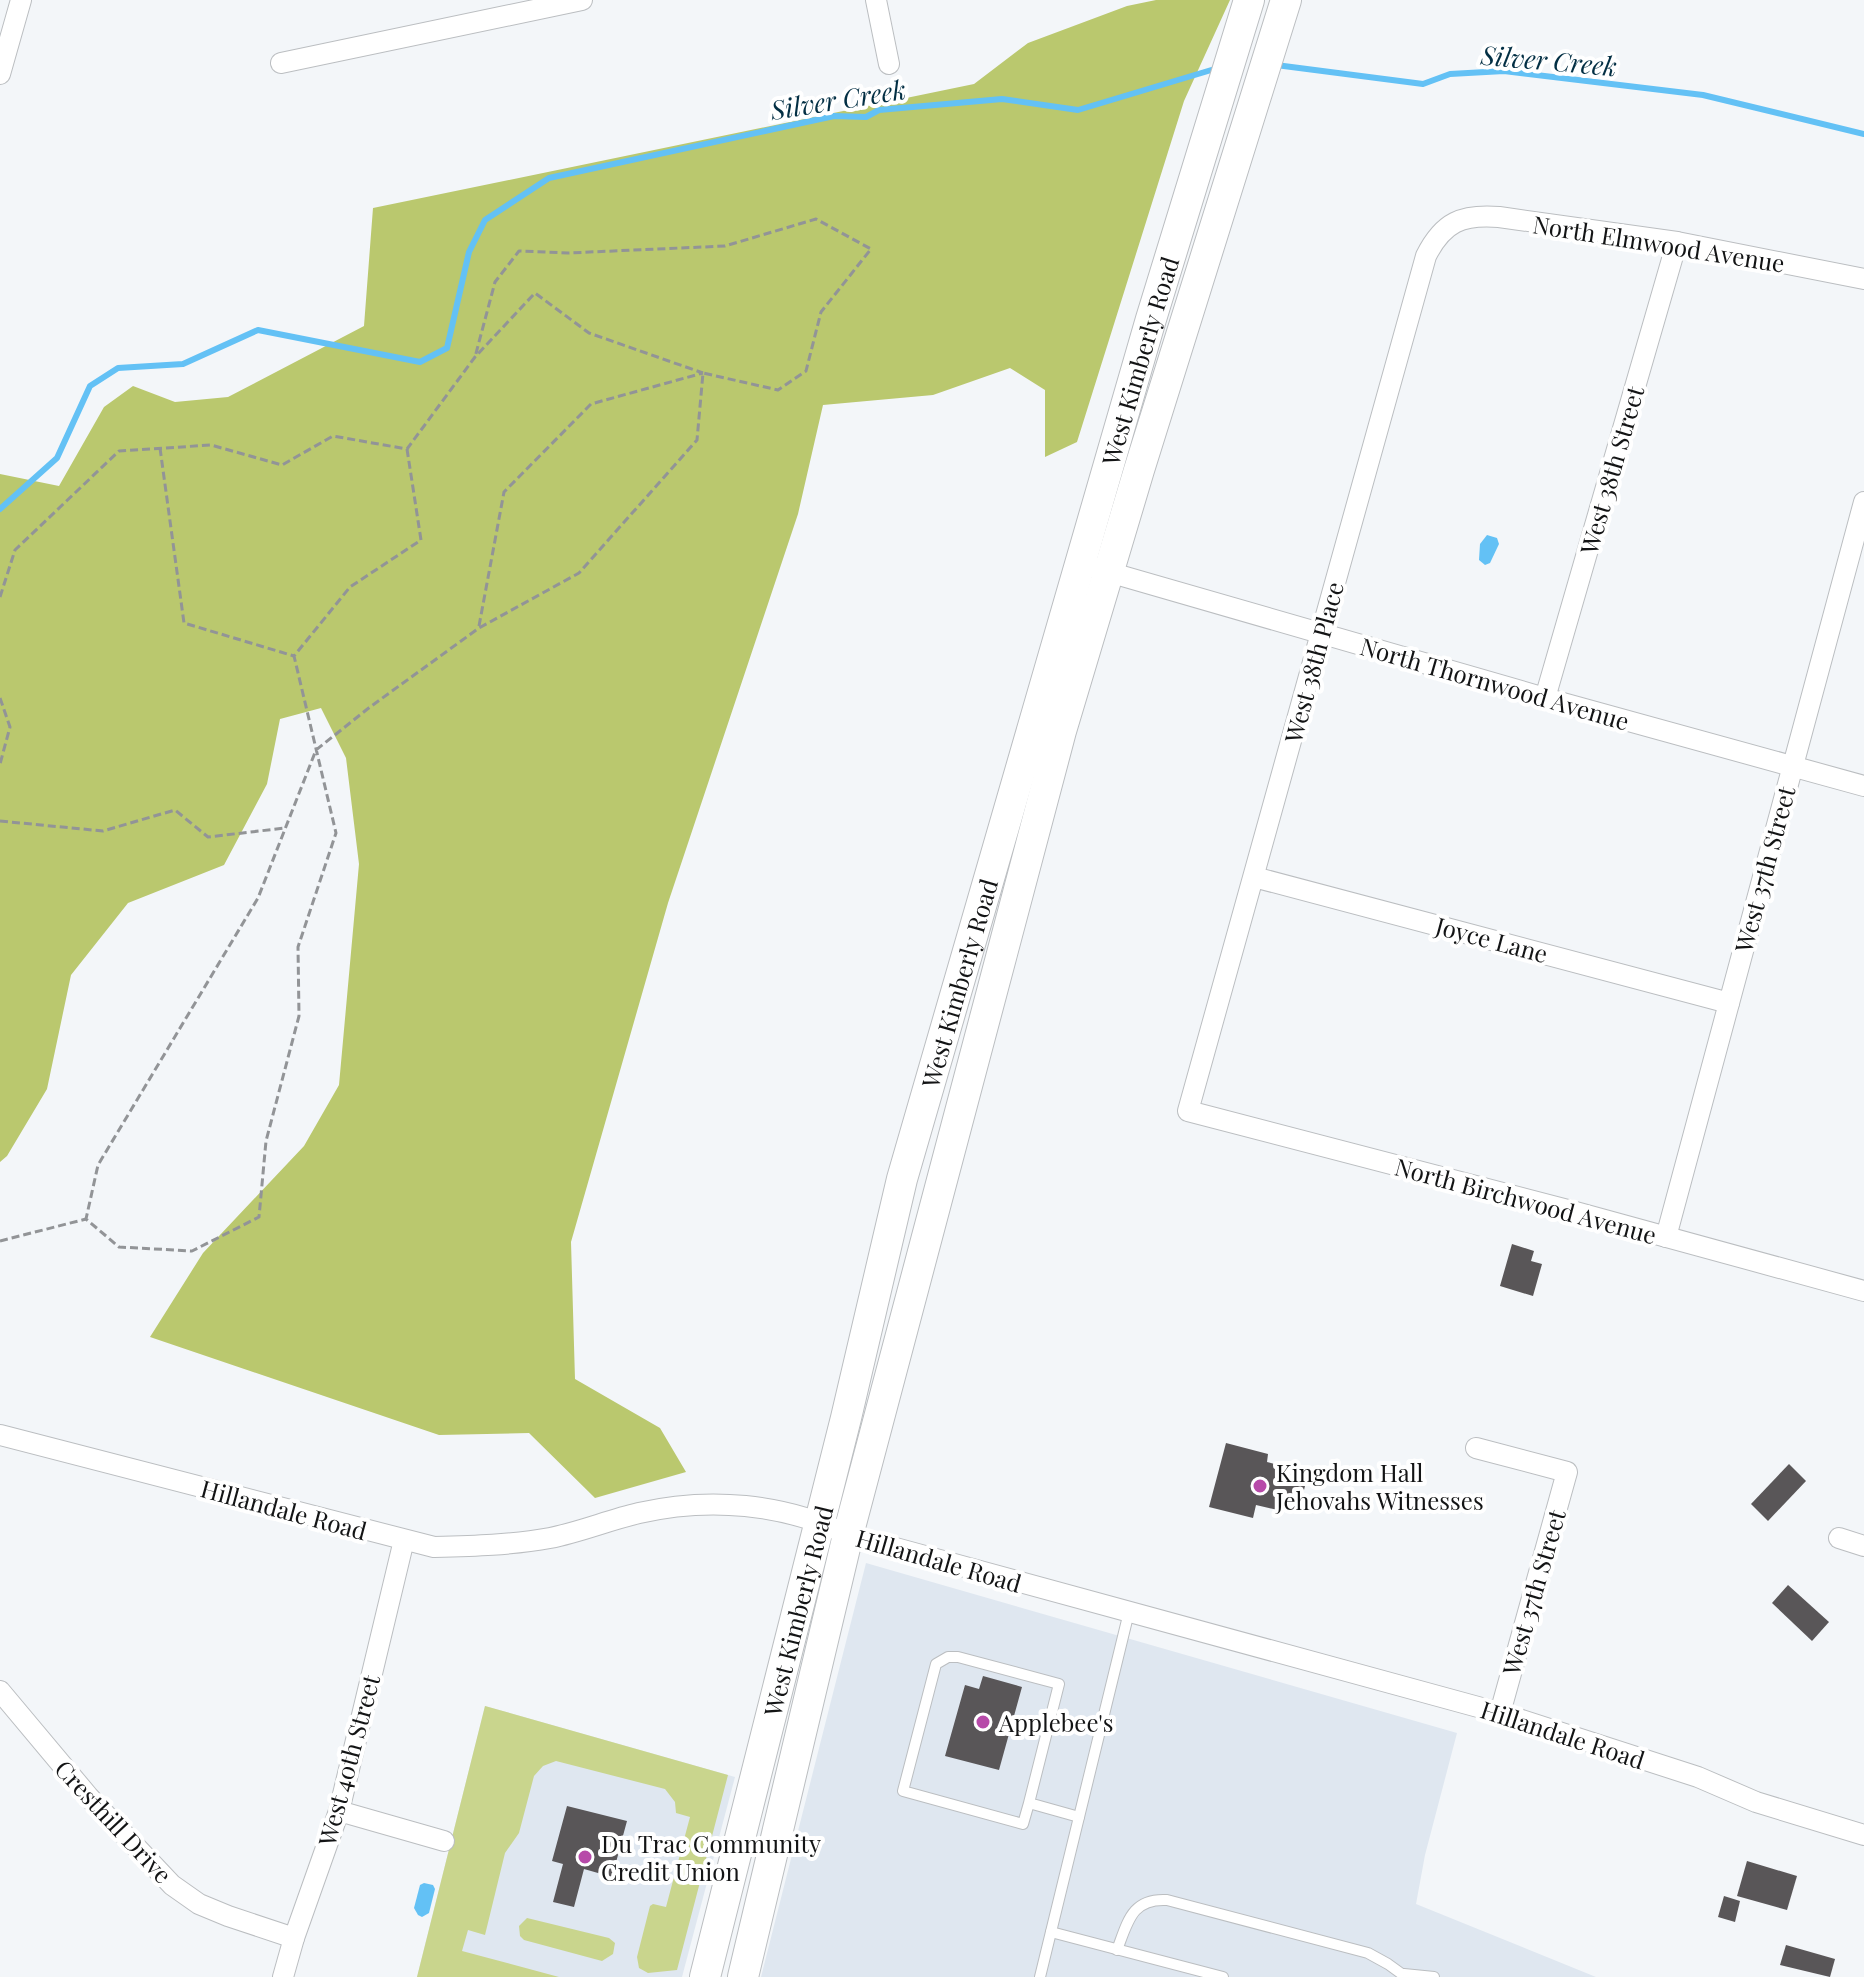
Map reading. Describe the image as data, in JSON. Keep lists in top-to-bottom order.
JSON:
{
  "streets": {
    "main road": ["West Kimberly Road"],
    "street": [
      "North Elmwood Avenue",
      "West 38th Street",
      "West 38th Place",
      "North Thornwood Avenue",
      "West 37th Street",
      "Joyce Lane",
      "North Birchwood Avenue",
      "Hillandale Road",
      "West 40th Street",
      "Cresthill Drive"
    ]
  },
  "crossings": [
    ["North Elmwood Avenue", "West 38th Street"],
    ["North Elmwood Avenue", "West 38th Place"],
    ["West Kimberly Road", "North Thornwood Avenue"],
    ["West Kimberly Road", "Hillandale Road"],
    ["West 38th Street", "North Thornwood Avenue"],
    ["West 38th Place", "North Thornwood Avenue"],
    ["West 38th Place", "Joyce Lane"],
    ["West 38th Place", "North Birchwood Avenue"],
    ["North Thornwood Avenue", "West 37th Street"],
    ["West 37th Street", "Joyce Lane"],
    ["West 37th Street", "North Birchwood Avenue"],
    ["West 37th Street", "Hillandale Road"],
    ["Hillandale Road", "West 40th Street"],
    ["West 40th Street", "Cresthill Drive"]
  ],
  "water": ["Silver Creek"],
  "places": ["Kingdom Hall Jehovahs Witnesses", "Applebee's", "Du Trac Community Credit Union"]
}
